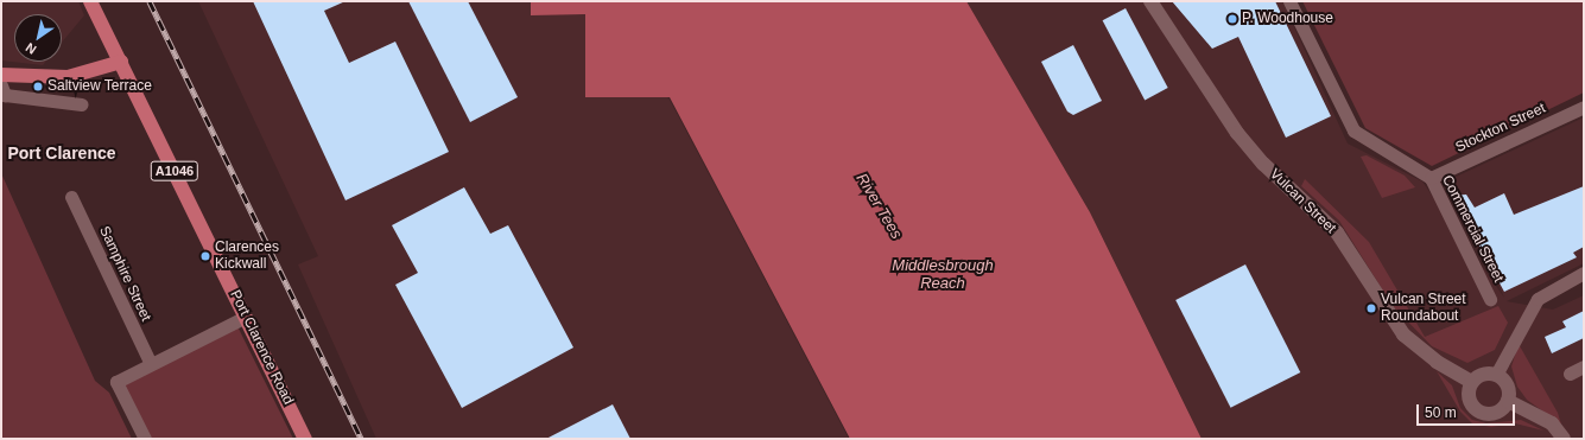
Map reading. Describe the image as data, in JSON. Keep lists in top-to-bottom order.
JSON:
{
  "streets": {
    "main road": ["A1046", "Port Clarence Road"],
    "street": [
      "Stockton Street",
      "Vulcan Street",
      "Commercial Street",
      "Samphire Street"
    ]
  },
  "crossings": [
    ["Stockton Street", "Commercial Street"]
  ],
  "districts": ["Port Clarence"],
  "water": ["River Tees", "Middlesbrough Reach"],
  "places": [
    "P. Woodhouse",
    "Saltview Terrace",
    "Clarences Kickwall",
    "Vulcan Street Roundabout"
  ],
  "scale_bar": "50 m",
  "north": "bottom left"
}
